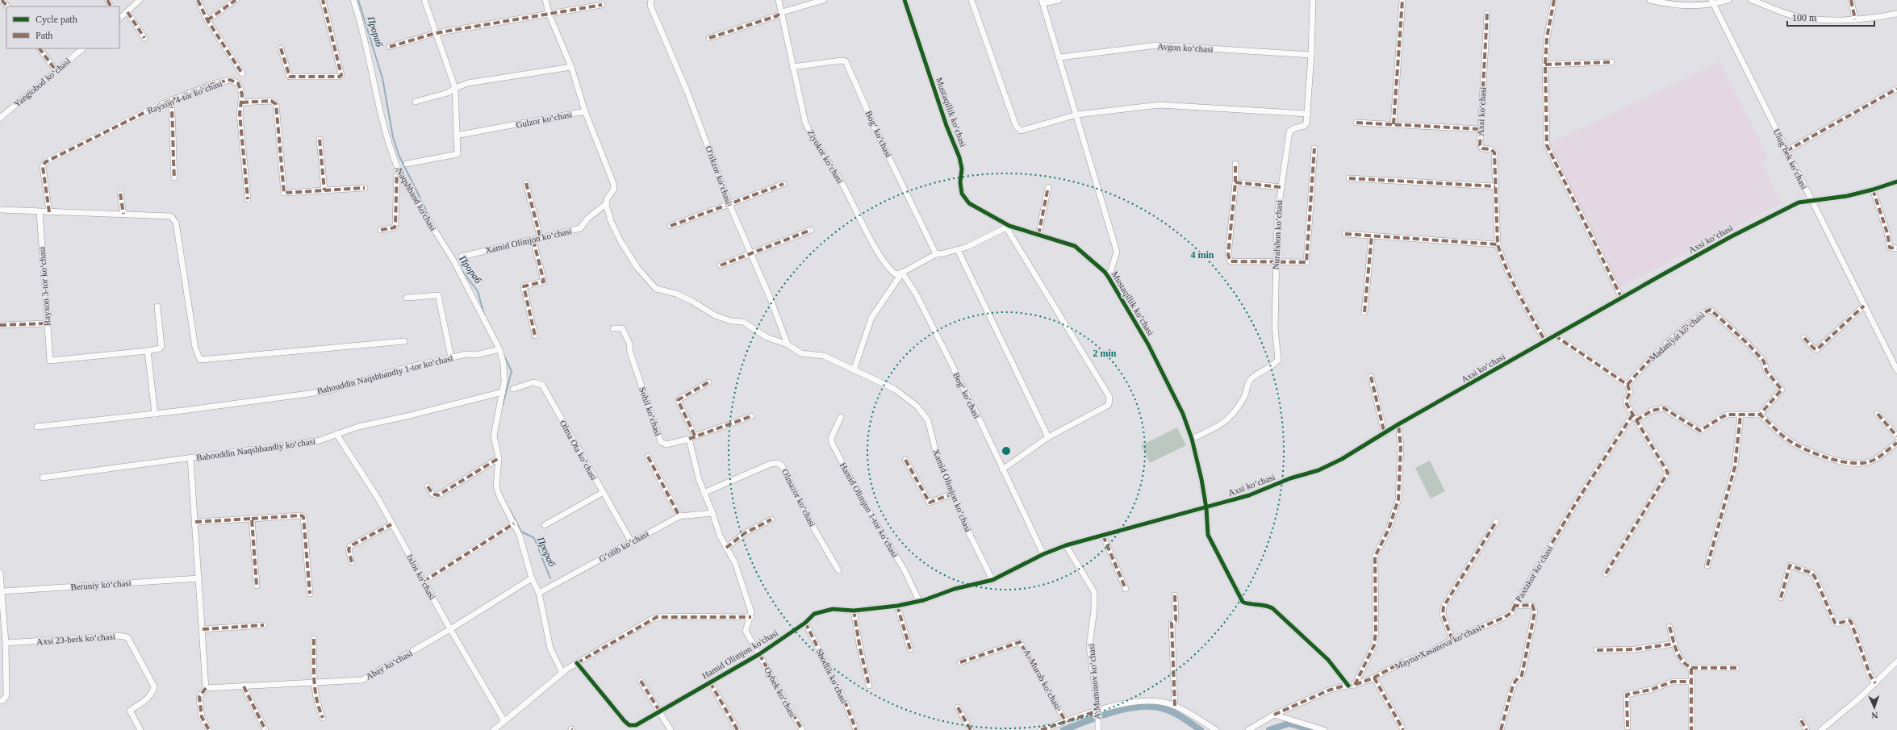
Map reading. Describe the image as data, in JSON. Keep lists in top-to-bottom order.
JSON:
{
  "streets": {
    "street": [
      "Avgon koʻchasi",
      "Yangiobod koʻchasi",
      "Rayxon 4-tor koʻchasi",
      "Axsi koʻchasi",
      "Mustaqillik koʻchasi",
      "Gulzor koʻchasi",
      "Bogʻ koʻchasi",
      "Ziyokor koʻchasi",
      "Ulugʻbek koʻchasi",
      "O'rikzor koʻchasi",
      "Naqshband ko'chasi",
      "Nurafshon koʻchasi",
      "Xamid Olimjon koʻchasi",
      "Rayxon 3-tor koʻchasi",
      "Madaniyat koʻchasi",
      "Bahouddin Naqshbandiy 1-tor koʻchasi",
      "Sohil koʻchasi",
      "Bahouddin Naqshbandiy koʻchasi",
      "Olma Ota koʻchasi",
      "Olmazor koʻchasi",
      "Hamid Olimjon 1-tor koʼchasi",
      "Gʻolib koʻchasi",
      "Paxtakor koʻchasi",
      "Ixlos koʻchasi",
      "Beruniy koʻchasi",
      "Аxsi 23-berk koʼchasi",
      "Mayna Xasanova koʻchasi",
      "Hamid Olimjon ko'chasi",
      "Abay koʻchasi",
      "Shodlik ko‘chasi",
      "A. Murob koʻchasi",
      "A.Muminov koʻchasi",
      "Oybek koʻchasi"
    ]
  },
  "crossings": [
    ["Avgon koʻchasi", "Nurafshon koʻchasi"],
    ["Axsi koʻchasi", "Mustaqillik koʻchasi"],
    ["Axsi koʻchasi", "Ulugʻbek koʻchasi"],
    ["Axsi koʻchasi", "Hamid Olimjon ko'chasi"],
    ["Axsi koʻchasi", "A.Muminov koʻchasi"],
    ["Mustaqillik koʻchasi", "Nurafshon koʻchasi"],
    ["Bogʻ koʻchasi", "Ziyokor koʻchasi"],
    ["Bogʻ koʻchasi", "Hamid Olimjon ko'chasi"],
    ["O'rikzor koʻchasi", "Xamid Olimjon koʻchasi"],
    ["Naqshband ko'chasi", "Bahouddin Naqshbandiy 1-tor koʻchasi"],
    ["Naqshband ko'chasi", "Bahouddin Naqshbandiy koʻchasi"],
    ["Naqshband ko'chasi", "Gʻolib koʻchasi"],
    ["Naqshband ko'chasi", "Abay koʻchasi"],
    ["Xamid Olimjon koʻchasi", "Hamid Olimjon ko'chasi"],
    ["Bahouddin Naqshbandiy koʻchasi", "Ixlos koʻchasi"],
    ["Olma Ota koʻchasi", "Gʻolib koʻchasi"],
    ["Hamid Olimjon 1-tor koʼchasi", "Hamid Olimjon ko'chasi"],
    ["Paxtakor koʻchasi", "Mayna Xasanova koʻchasi"],
    ["Ixlos koʻchasi", "Abay koʻchasi"],
    ["Hamid Olimjon ko'chasi", "Shodlik ko‘chasi"],
    ["Hamid Olimjon ko'chasi", "A.Muminov koʻchasi"],
    ["Hamid Olimjon ko'chasi", "Oybek koʻchasi"]
  ],
  "water": ["Прораб"],
  "legend": ["Cycle path", "Path"],
  "scale_bar": "100 m",
  "north": "bottom",
  "rings": ["4 min", "2 min"]
}
